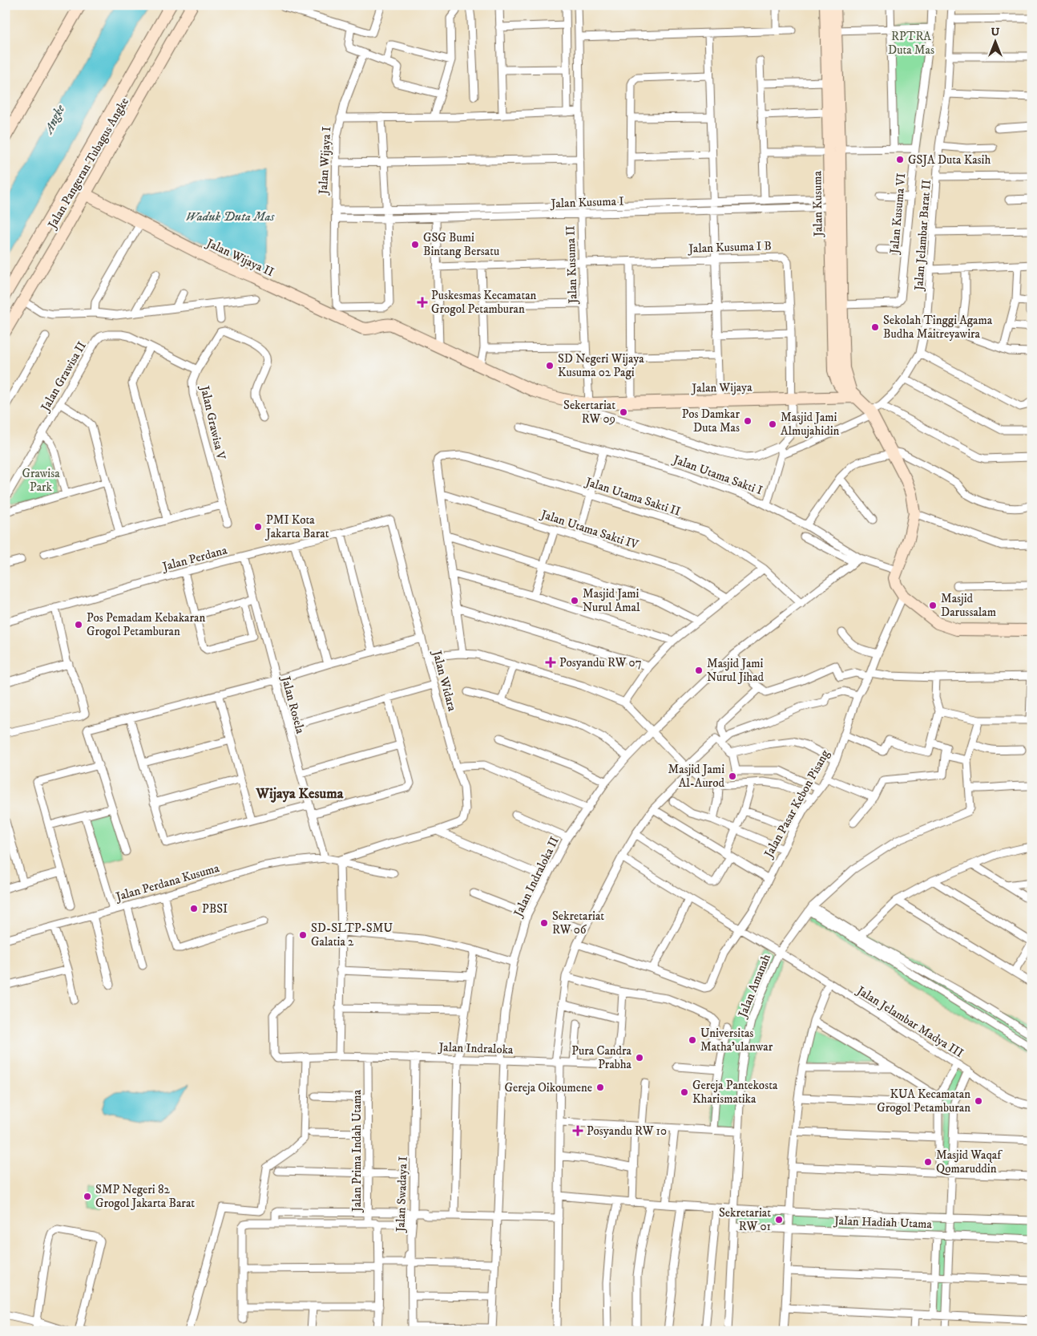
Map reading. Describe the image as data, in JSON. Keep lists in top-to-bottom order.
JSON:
{
  "streets": {
    "street": [
      "Jalan Wijaya I",
      "Jalan Pangeran Tubagus Angke",
      "Jalan Kusuma I",
      "Jalan Kusuma",
      "Jalan Kusuma VI",
      "Jalan Jelambar Barat II",
      "Jalan Kusuma I B",
      "Jalan Wijaya II",
      "Jalan Kusuma II",
      "Jalan Grawisa II",
      "Jalan Wijaya",
      "Jalan Grawisa V",
      "Jalan Utama Sakti I",
      "Jalan Utama Sakti II",
      "Jalan Utama Sakti IV",
      "Jalan Perdana",
      "Jalan Widara",
      "Jalan Rosela",
      "Jalan Pasar Kebon Pisang",
      "Jalan Indraloka II",
      "Jalan Perdana Kusuma",
      "Jalan Amanah",
      "Jalan Jelambar Madya III",
      "Jalan Indraloka",
      "Jalan Prima Indah Utama",
      "Jalan Swadaya I",
      "Jalan Hadiah Utama"
    ]
  },
  "crossings": [
    ["Jalan Wijaya I", "Jalan Kusuma I"],
    ["Jalan Pangeran Tubagus Angke", "Jalan Wijaya II"],
    ["Jalan Kusuma I", "Jalan Kusuma"],
    ["Jalan Kusuma I", "Jalan Kusuma II"],
    ["Jalan Kusuma", "Jalan Kusuma VI"],
    ["Jalan Kusuma", "Jalan Jelambar Barat II"],
    ["Jalan Kusuma", "Jalan Wijaya"],
    ["Jalan Kusuma", "Jalan Utama Sakti I"],
    ["Jalan Kusuma", "Jalan Pasar Kebon Pisang"],
    ["Jalan Kusuma I B", "Jalan Kusuma II"],
    ["Jalan Kusuma I B", "Jalan Wijaya"],
    ["Jalan Kusuma II", "Jalan Wijaya"],
    ["Jalan Grawisa II", "Jalan Grawisa V"],
    ["Jalan Utama Sakti I", "Jalan Indraloka II"],
    ["Jalan Utama Sakti II", "Jalan Utama Sakti IV"],
    ["Jalan Utama Sakti II", "Jalan Indraloka II"],
    ["Jalan Perdana", "Jalan Widara"],
    ["Jalan Perdana", "Jalan Rosela"],
    ["Jalan Rosela", "Jalan Perdana Kusuma"],
    ["Jalan Pasar Kebon Pisang", "Jalan Jelambar Madya III"],
    ["Jalan Indraloka II", "Jalan Indraloka"],
    ["Jalan Amanah", "Jalan Jelambar Madya III"],
    ["Jalan Amanah", "Jalan Hadiah Utama"],
    ["Jalan Indraloka", "Jalan Prima Indah Utama"],
    ["Jalan Indraloka", "Jalan Swadaya I"]
  ],
  "districts": ["Wijaya Kesuma"],
  "water": ["Angke", "Waduk Duta Mas"],
  "parks": ["RPTRA Duta Mas", "Grawisa Park"],
  "places": {
    "other": [
      "GSJA Duta Kasih",
      "GSG Bumi Bintang Bersatu",
      "Sekolah Tinggi Agama Budha Maitreyawira",
      "SD Negeri Wijaya Kusuma 02 Pagi",
      "Sekertariat RW 09",
      "Pos Damkar Duta Mas",
      "Masjid Jami Almujahidin",
      "PMI Kota Jakarta Barat",
      "Masjid Jami Nurul Amal",
      "Masjid Darussalam",
      "Pos Pemadam Kebakaran Grogol Petamburan",
      "Masjid Jami Nurul Jihad",
      "Masjid Jami Al-Aurod",
      "PBSI",
      "Sekretariat RW 06",
      "SD-SLTP-SMU Galatia 2",
      "Universitas Matha'ulanwar",
      "Pura Candra Prabha",
      "Gereja Oikoumene",
      "Gereja Pantekosta Kharismatika",
      "KUA Kecamatan Grogol Petamburan",
      "Masjid Waqaf Qomaruddin",
      "SMP Negeri 82 Grogol Jakarta Barat",
      "Sekretariat RW 01"
    ],
    "health": ["Puskesmas Kecamatan Grogol Petamburan", "Posyandu RW 07", "Posyandu RW 10"]
  },
  "north": "top"
}
